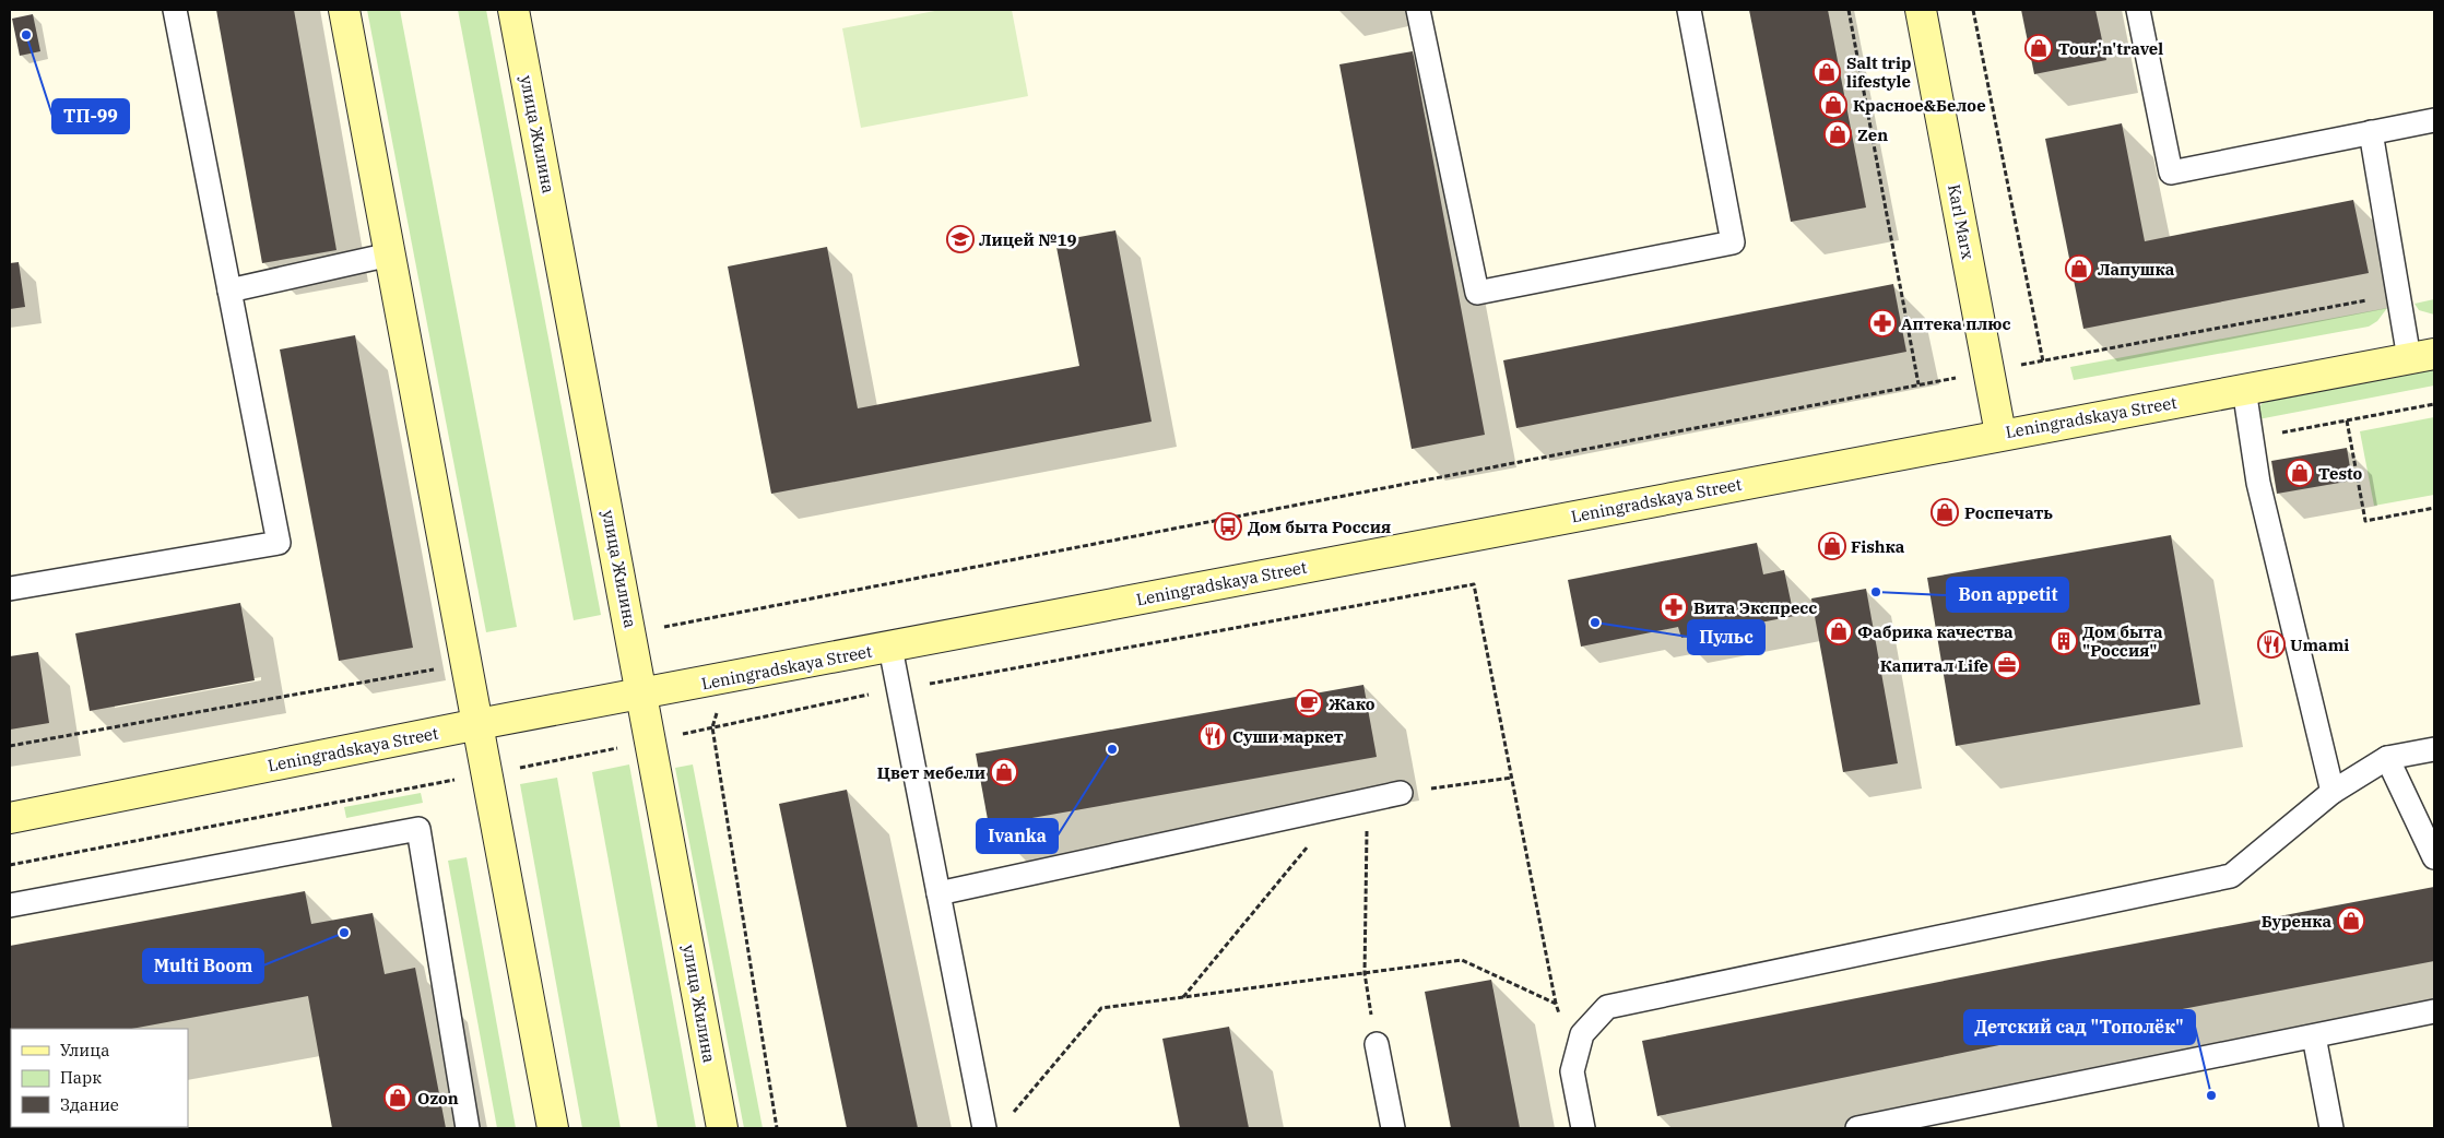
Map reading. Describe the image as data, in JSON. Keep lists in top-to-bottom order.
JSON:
{
  "streets": {
    "street": ["улица Жилина", "Karl Marx", "Leningradskaya Street"]
  },
  "crossings": [
    ["улица Жилина", "Leningradskaya Street"],
    ["Karl Marx", "Leningradskaya Street"]
  ],
  "places": {
    "other": [
      "ТП-99",
      "Bon appetit",
      "Пульс",
      "Ivanka",
      "Multi Boom",
      "Детский сад \"Тополёк\""
    ],
    "shop": [
      "Tour'n'travel",
      "Salt trip lifestyle",
      "Красное&Белое",
      "Zen",
      "Лапушка",
      "Testo",
      "Роспечать",
      "Fishка",
      "Фабрика качества",
      "Цвет мебели",
      "Буренка",
      "Ozon"
    ],
    "school or university": ["Лицей №19"],
    "pharmacy": ["Аптека плюс", "Вита Экспресс"],
    "bus stop": ["Дом быта Россия"],
    "building": ["Дом быта \"Россия\""],
    "restaurant": ["Umami", "Суши маркет"],
    "office": ["Капитал Life"],
    "cafe": ["Жако"]
  },
  "legend": ["Улица", "Парк", "Здание"]
}
